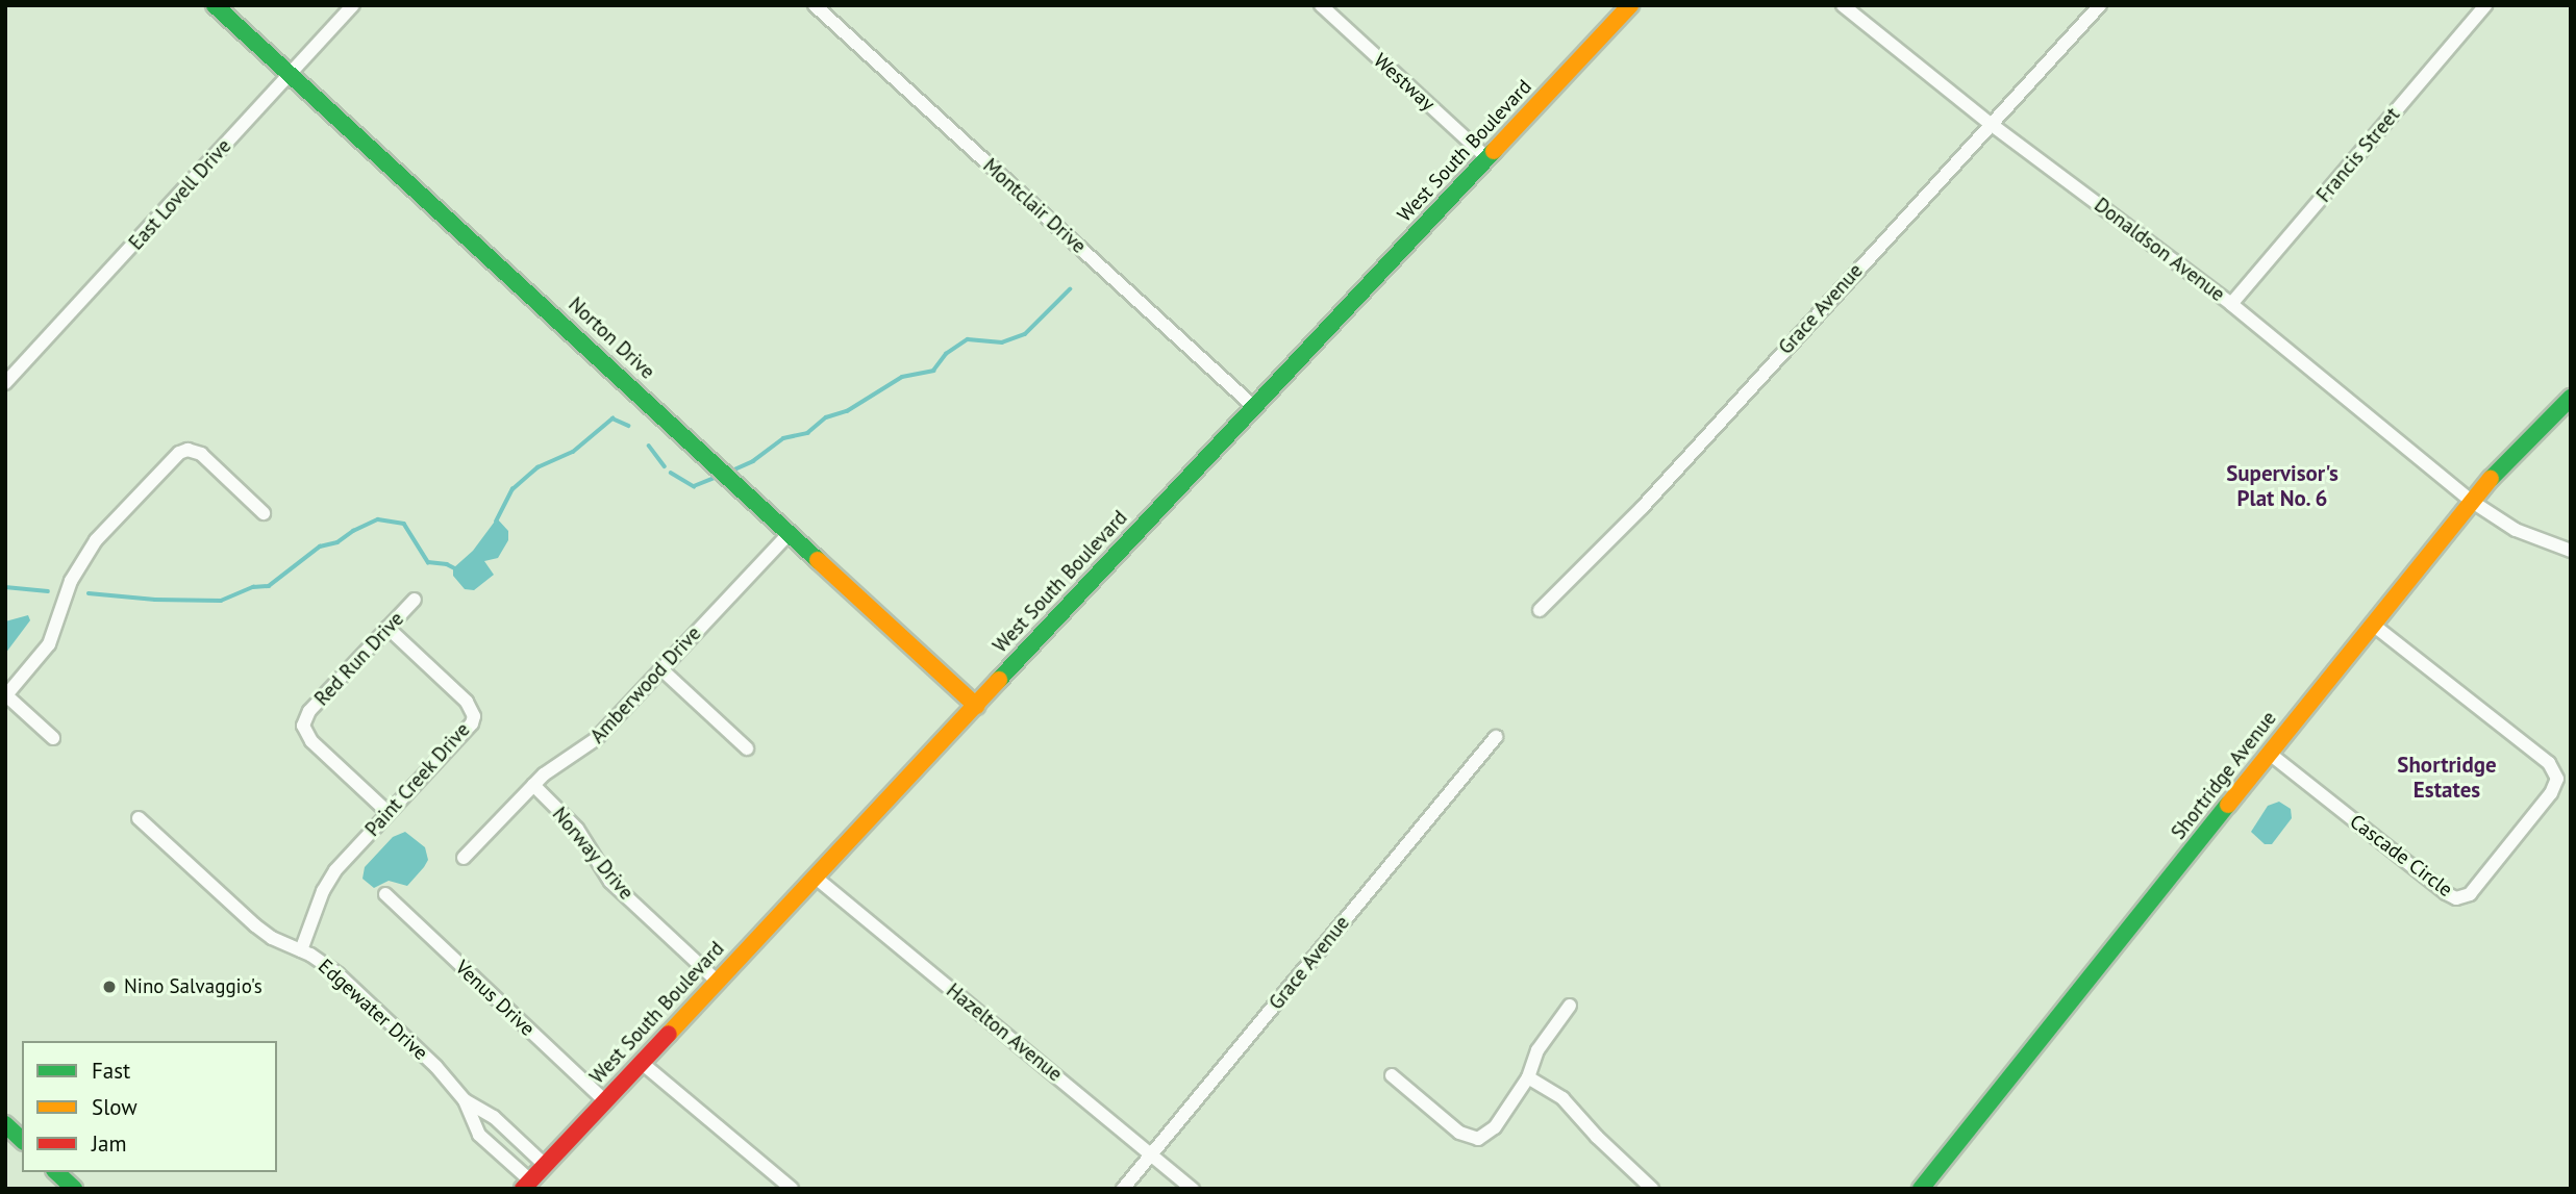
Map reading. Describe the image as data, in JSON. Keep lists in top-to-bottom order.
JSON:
{
  "streets": {
    "street": [
      "Westway",
      "West South Boulevard",
      "Francis Street",
      "East Lovell Drive",
      "Montclair Drive",
      "Donaldson Avenue",
      "Grace Avenue",
      "Norton Drive",
      "Red Run Drive",
      "Amberwood Drive",
      "Shortridge Avenue",
      "Paint Creek Drive",
      "Norway Drive",
      "Cascade Circle",
      "Venus Drive",
      "Edgewater Drive",
      "Hazelton Avenue"
    ]
  },
  "crossings": [
    ["Westway", "West South Boulevard"],
    ["West South Boulevard", "Montclair Drive"],
    ["West South Boulevard", "Norton Drive"],
    ["West South Boulevard", "Norway Drive"],
    ["West South Boulevard", "Venus Drive"],
    ["West South Boulevard", "Edgewater Drive"],
    ["West South Boulevard", "Hazelton Avenue"],
    ["Francis Street", "Donaldson Avenue"],
    ["East Lovell Drive", "Norton Drive"],
    ["Donaldson Avenue", "Grace Avenue"],
    ["Donaldson Avenue", "Shortridge Avenue"],
    ["Grace Avenue", "Hazelton Avenue"],
    ["Norton Drive", "Amberwood Drive"],
    ["Red Run Drive", "Paint Creek Drive"],
    ["Amberwood Drive", "Norway Drive"],
    ["Shortridge Avenue", "Cascade Circle"],
    ["Paint Creek Drive", "Edgewater Drive"]
  ],
  "districts": ["Supervisor's Plat No. 6", "Shortridge Estates"],
  "places": ["Nino Salvaggio's"],
  "legend": ["Fast", "Slow", "Jam"]
}
